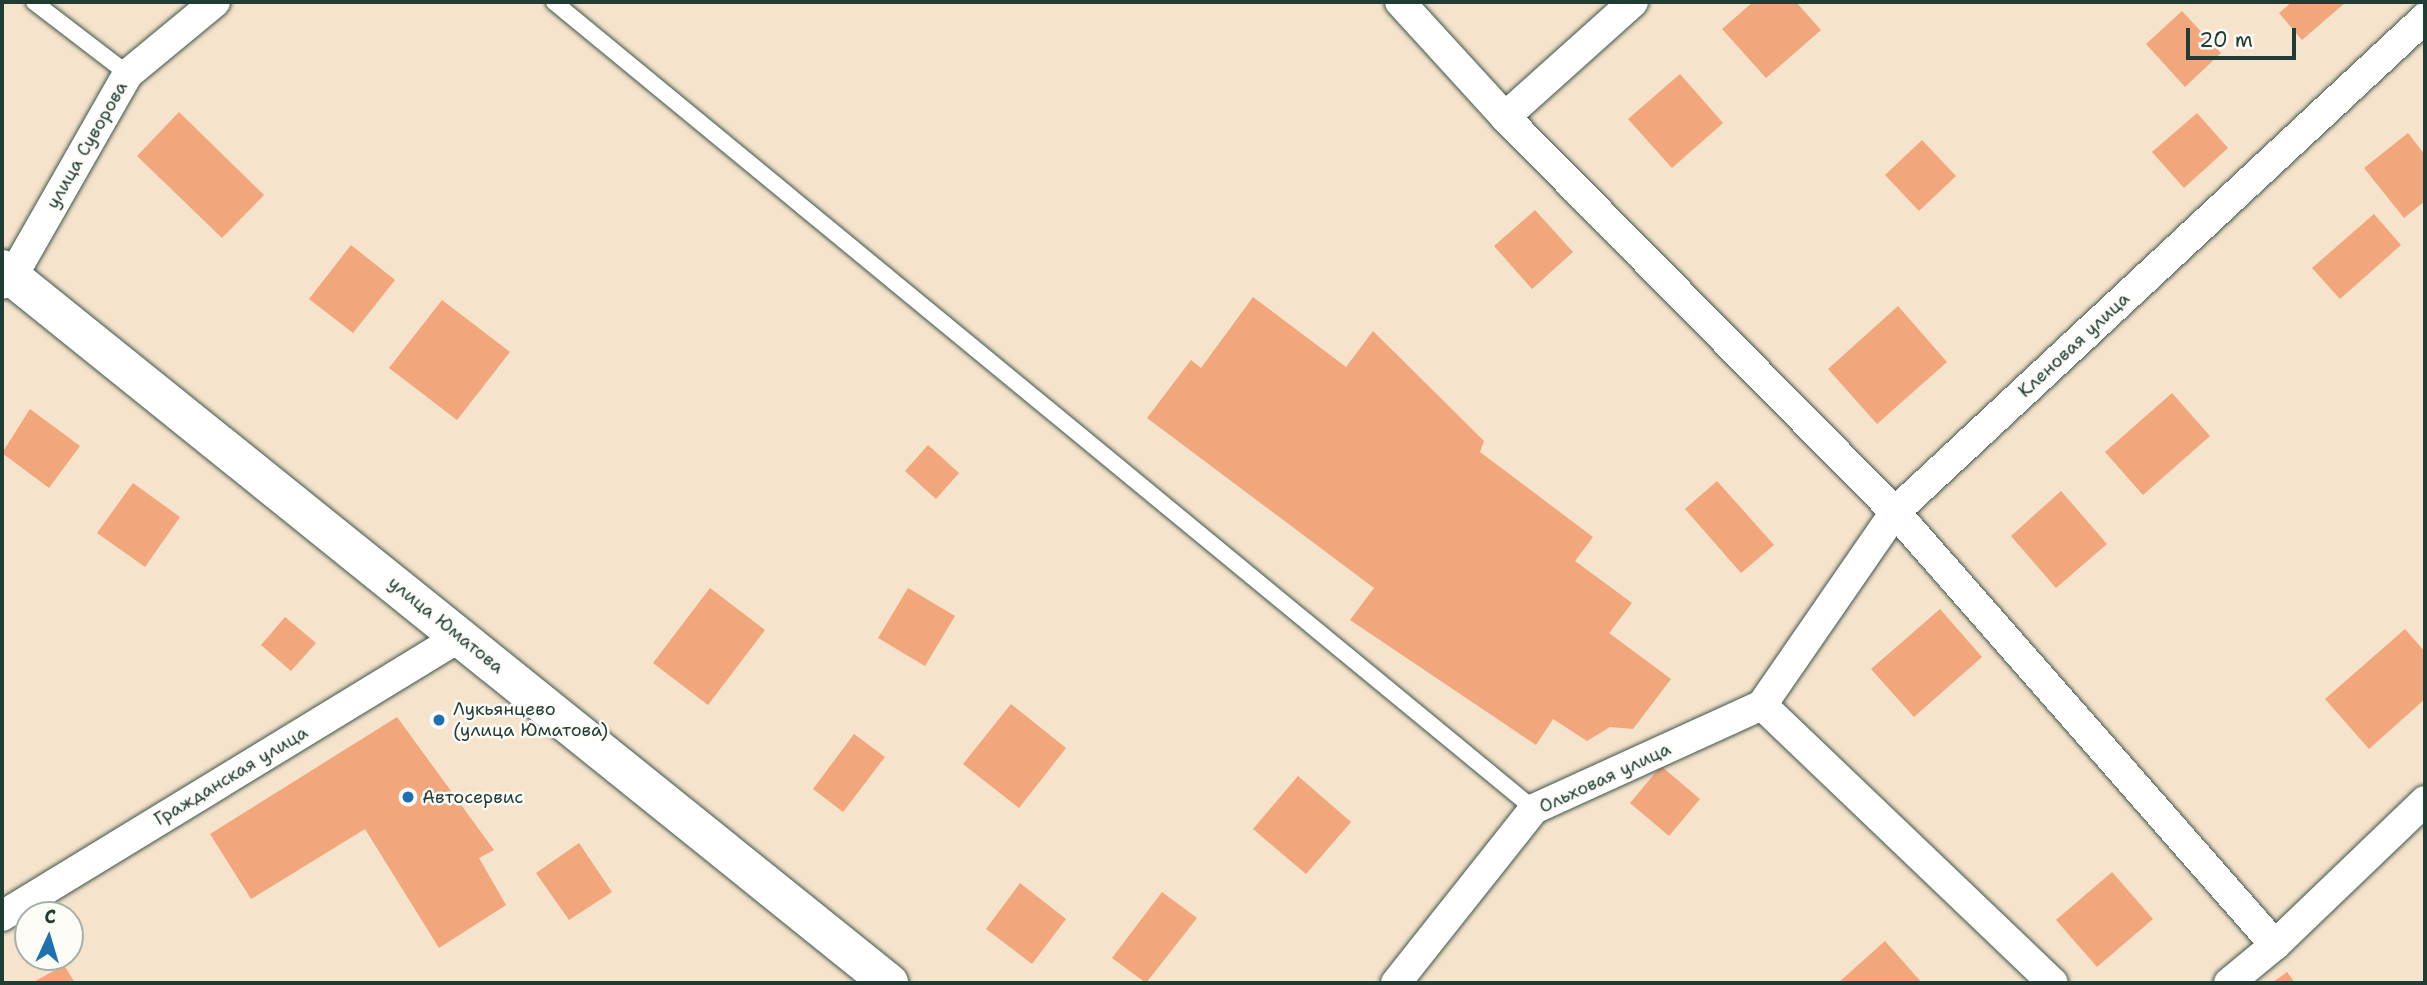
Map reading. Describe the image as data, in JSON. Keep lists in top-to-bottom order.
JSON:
{
  "streets": {
    "main road": ["улица Юматова"],
    "street": [
      "улица Суворова",
      "Кленовая улица",
      "Гражданская улица",
      "Ольховая улица"
    ]
  },
  "crossings": [
    ["улица Суворова", "улица Юматова"],
    ["Кленовая улица", "Ольховая улица"],
    ["улица Юматова", "Гражданская улица"]
  ],
  "places": ["Лукьянцево (улица Юматова)", "Автосервис"],
  "scale_bar": "20 m",
  "north": "top"
}
